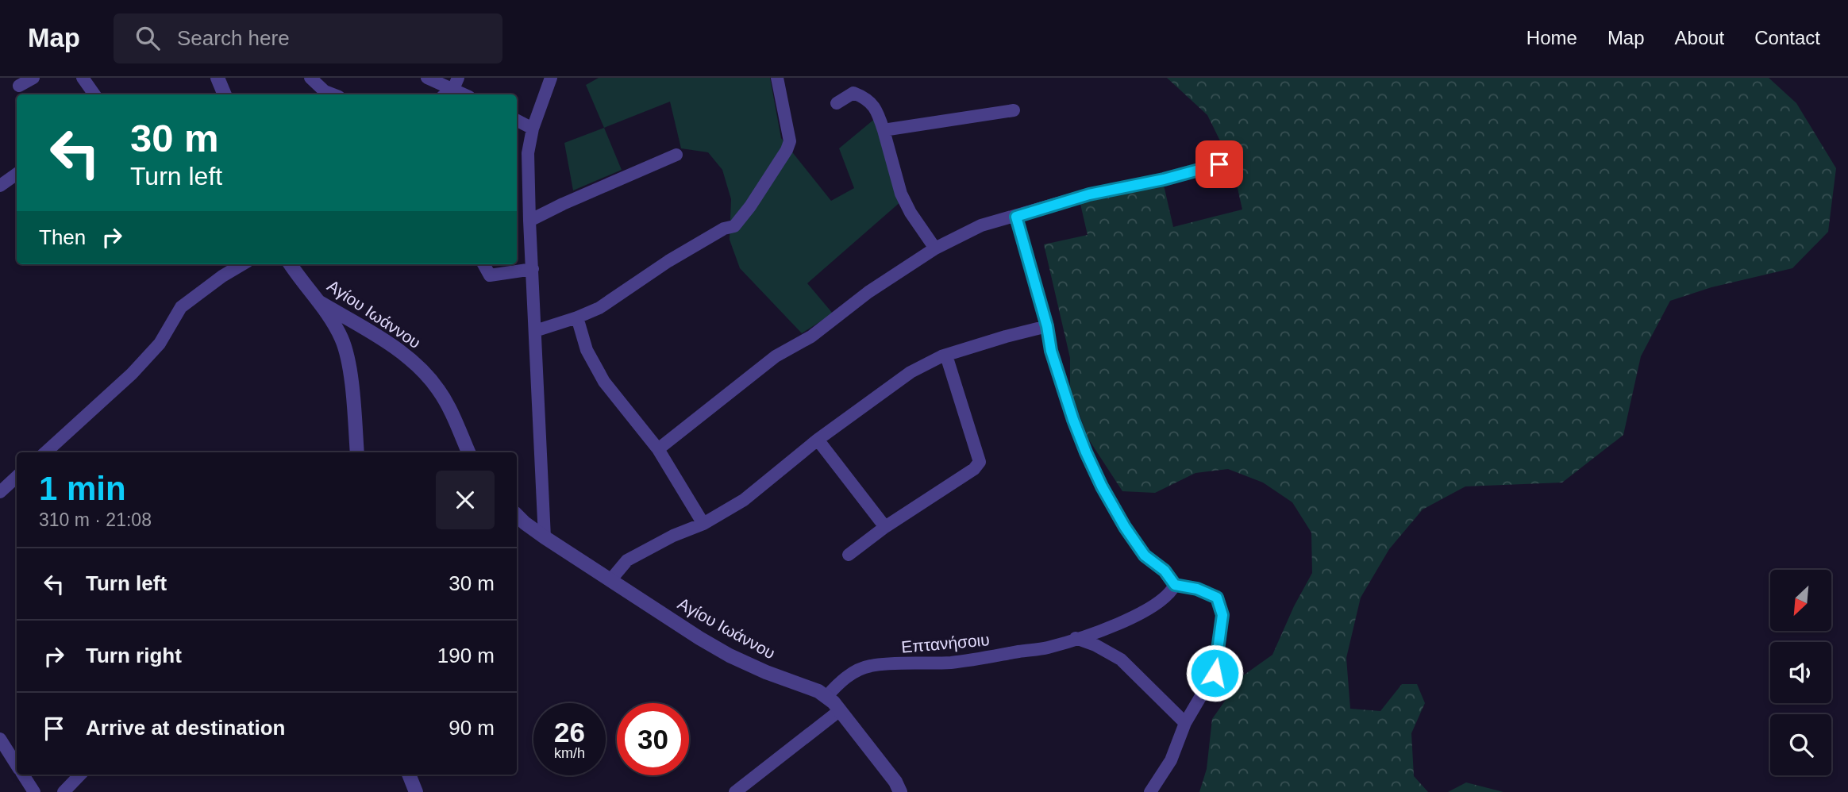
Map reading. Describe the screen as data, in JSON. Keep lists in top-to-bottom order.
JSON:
{
  "streets": {
    "street": ["Αγίου Ιωάννου", "Επτανήσοιυ"]
  },
  "crossings": [
    ["Αγίου Ιωάννου", "Επτανήσοιυ"]
  ],
  "north": "bottom left",
  "page": {
    "header": "Map",
    "search": "Search here",
    "nav": [
      "Home",
      "Map",
      "About",
      "Contact"
    ],
    "turn": ["30 m", "Turn left"],
    "then": "Then",
    "heading": ["1 min", "310 m · 21:08"],
    "list": [
      {
        "name": "Turn left",
        "value": "30 m"
      },
      {
        "name": "Turn right",
        "value": "190 m"
      },
      {
        "name": "Arrive at destination",
        "value": "90 m"
      }
    ],
    "speed": "26 km/h",
    "limit": "30"
  }
}
